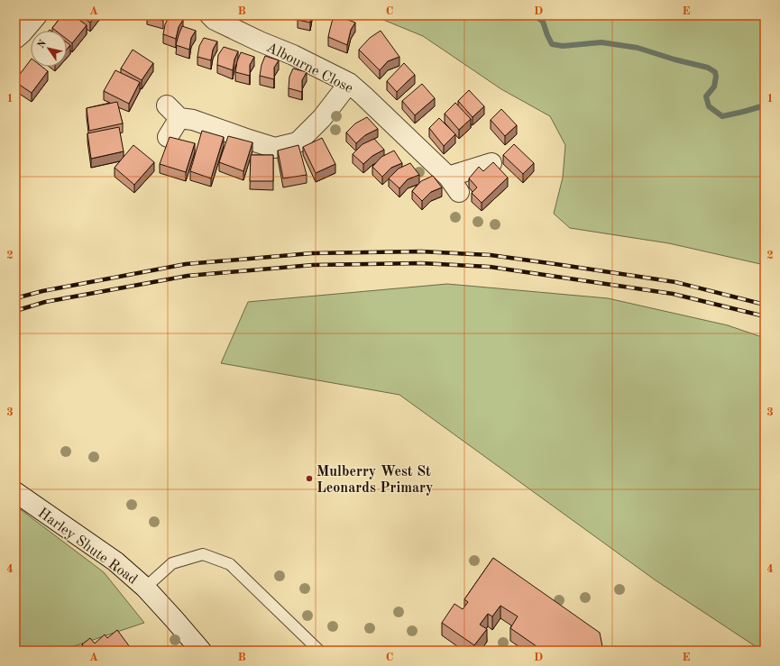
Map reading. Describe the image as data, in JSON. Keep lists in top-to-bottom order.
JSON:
{
  "streets": {
    "street": ["Albourne Close", "Harley Shute Road"]
  },
  "places": ["Mulberry West St Leonards Primary"],
  "north": "top left",
  "grid": {
    "columns": [
      "A",
      "B",
      "C",
      "D",
      "E"
    ],
    "rows": [
      "1",
      "2",
      "3",
      "4"
    ]
  }
}
